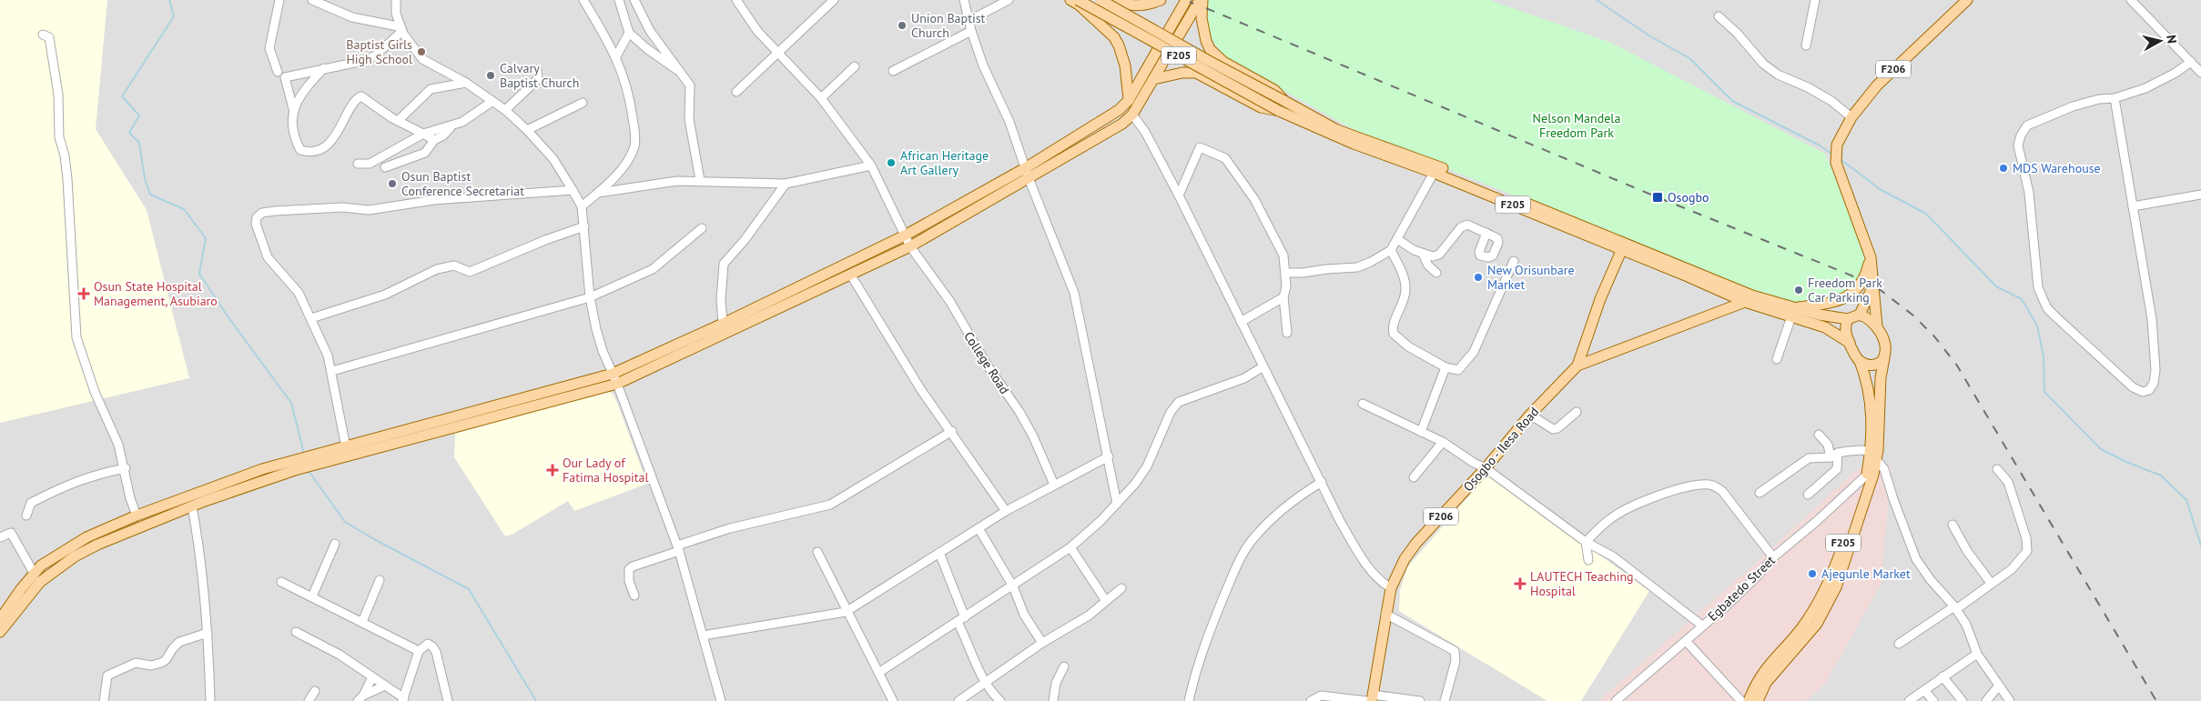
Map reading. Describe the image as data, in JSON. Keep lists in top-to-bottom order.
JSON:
{
  "streets": {
    "main road": ["F205", "F206", "Osogbo - Ilesa Road"],
    "street": ["College Road", "Egbatedo Street"]
  },
  "crossings": [
    ["F205", "F206"],
    ["F205", "Osogbo - Ilesa Road"],
    ["F205", "Egbatedo Street"],
    ["F206", "Osogbo - Ilesa Road"]
  ],
  "parks": ["Nelson Mandela Freedom Park"],
  "places": {
    "other": [
      "Union Baptist Church",
      "Baptist Girls High School",
      "Calvary Baptist Church",
      "African Heritage Art Gallery",
      "MDS Warehouse",
      "Osun Baptist Conference Secretariat",
      "New Orisunbare Market",
      "Freedom Park Car Parking",
      "Ajegunle Market"
    ],
    "transit": ["Osogbo"],
    "health": ["Osun State Hospital Management, Asubiaro", "Our Lady of Fatima Hospital", "LAUTECH Teaching Hospital"]
  },
  "north": "right"
}
